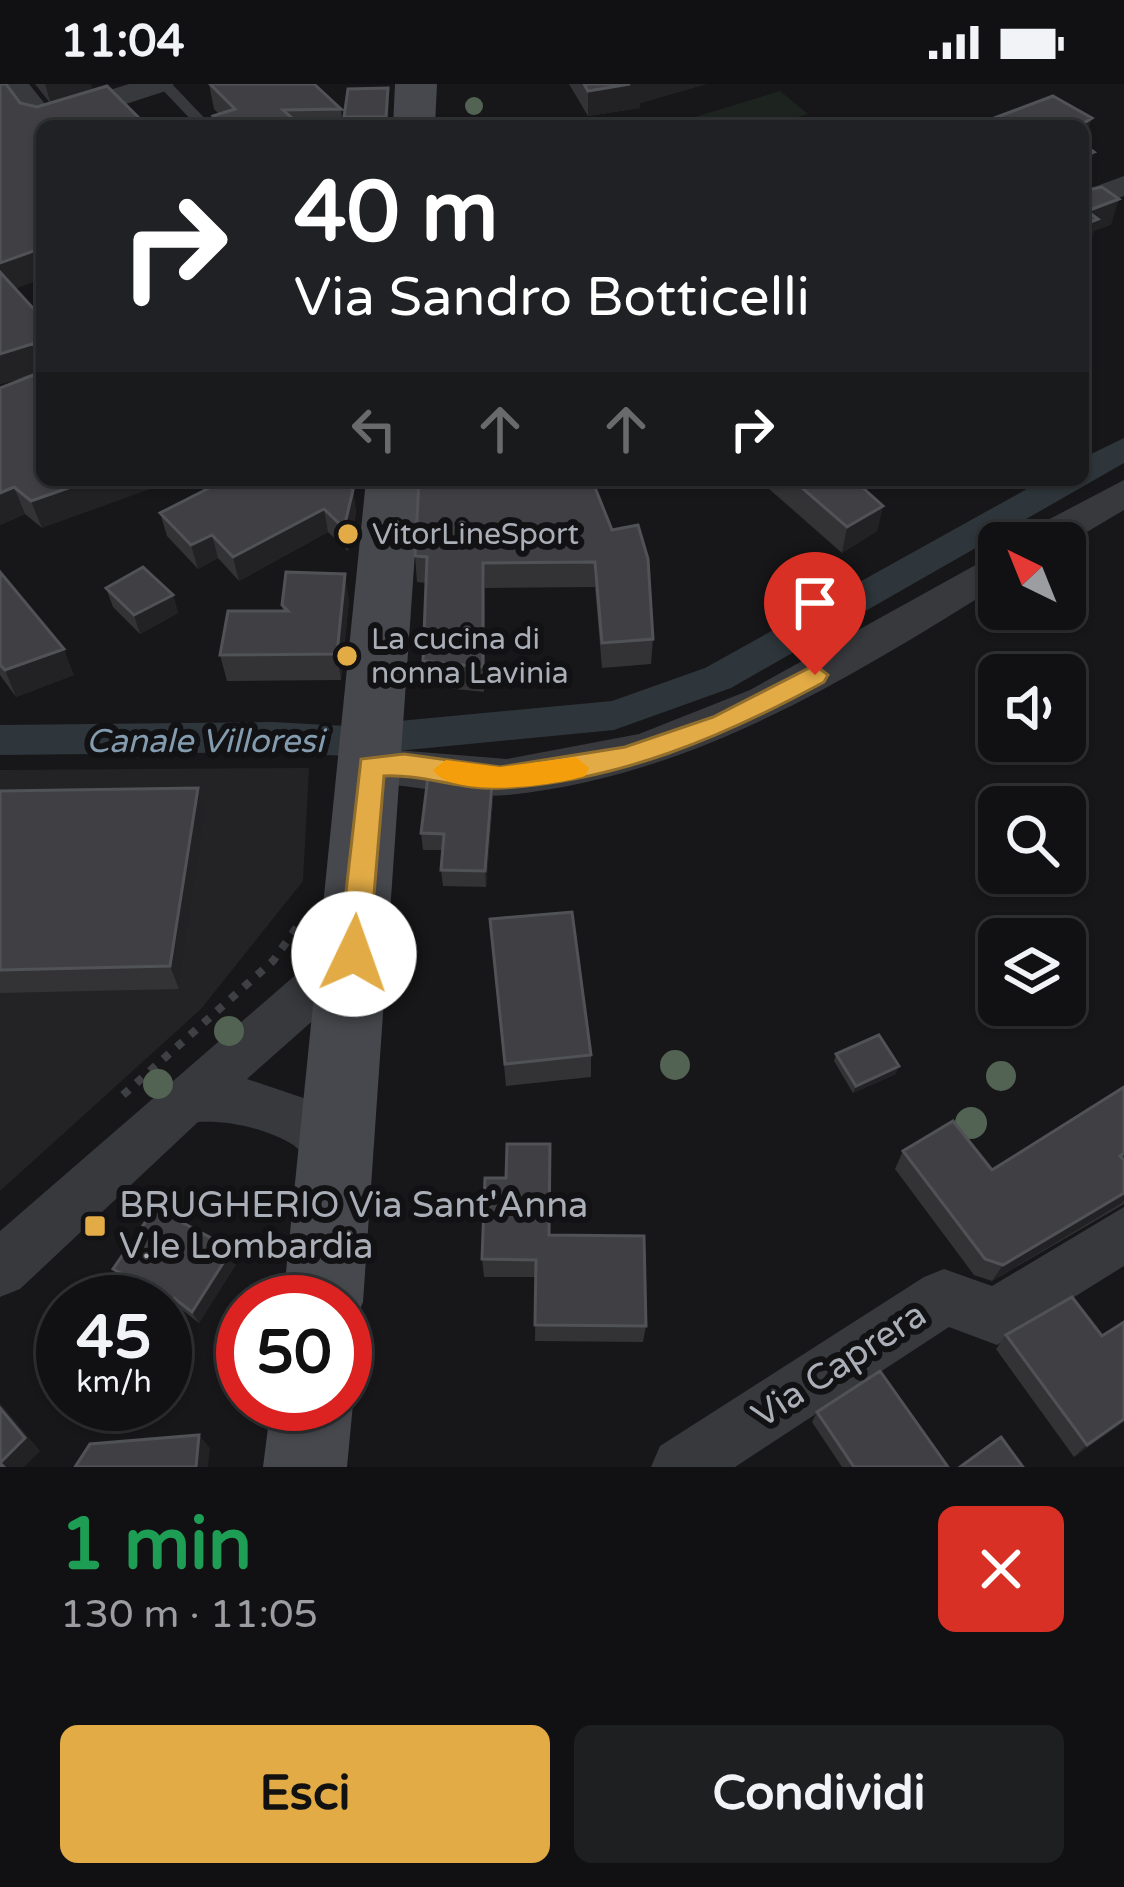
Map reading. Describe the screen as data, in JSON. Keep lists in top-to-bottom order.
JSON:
{
  "streets": {
    "street": ["Via Caprera"]
  },
  "water": ["Canale Villoresi"],
  "places": {
    "other": ["VitorLineSport", "La cucina di nonna Lavinia"],
    "transit": ["BRUGHERIO Via Sant'Anna V.le Lombardia"]
  },
  "north": "top left",
  "page": {
    "status": "11:04",
    "turn": ["40 m", "Via Sandro Botticelli"],
    "speed": "45 km/h",
    "limit": "50",
    "heading": ["1 min", "130 m · 11:05"],
    "buttons": ["Esci", "Condividi"]
  }
}
